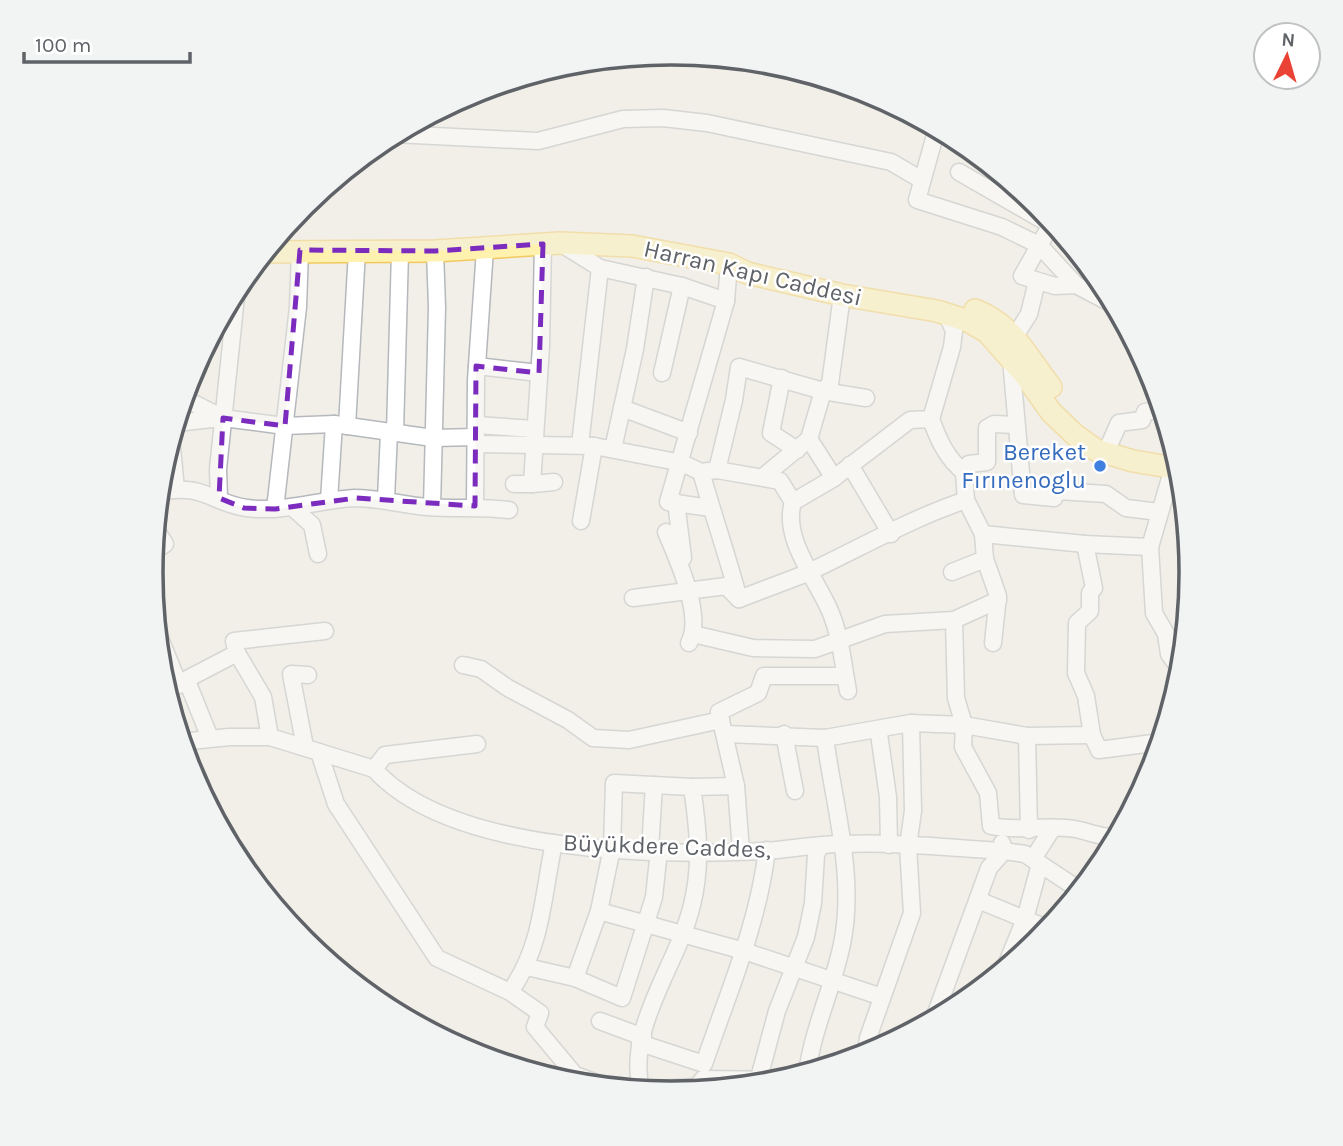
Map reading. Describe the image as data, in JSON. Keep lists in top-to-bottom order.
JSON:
{
  "streets": {
    "main road": ["Harran Kapı Caddesi"],
    "street": ["Büyükdere Caddes,"]
  },
  "places": ["Bereket Fırınenoglu"],
  "scale_bar": "100 m",
  "north": "top"
}
